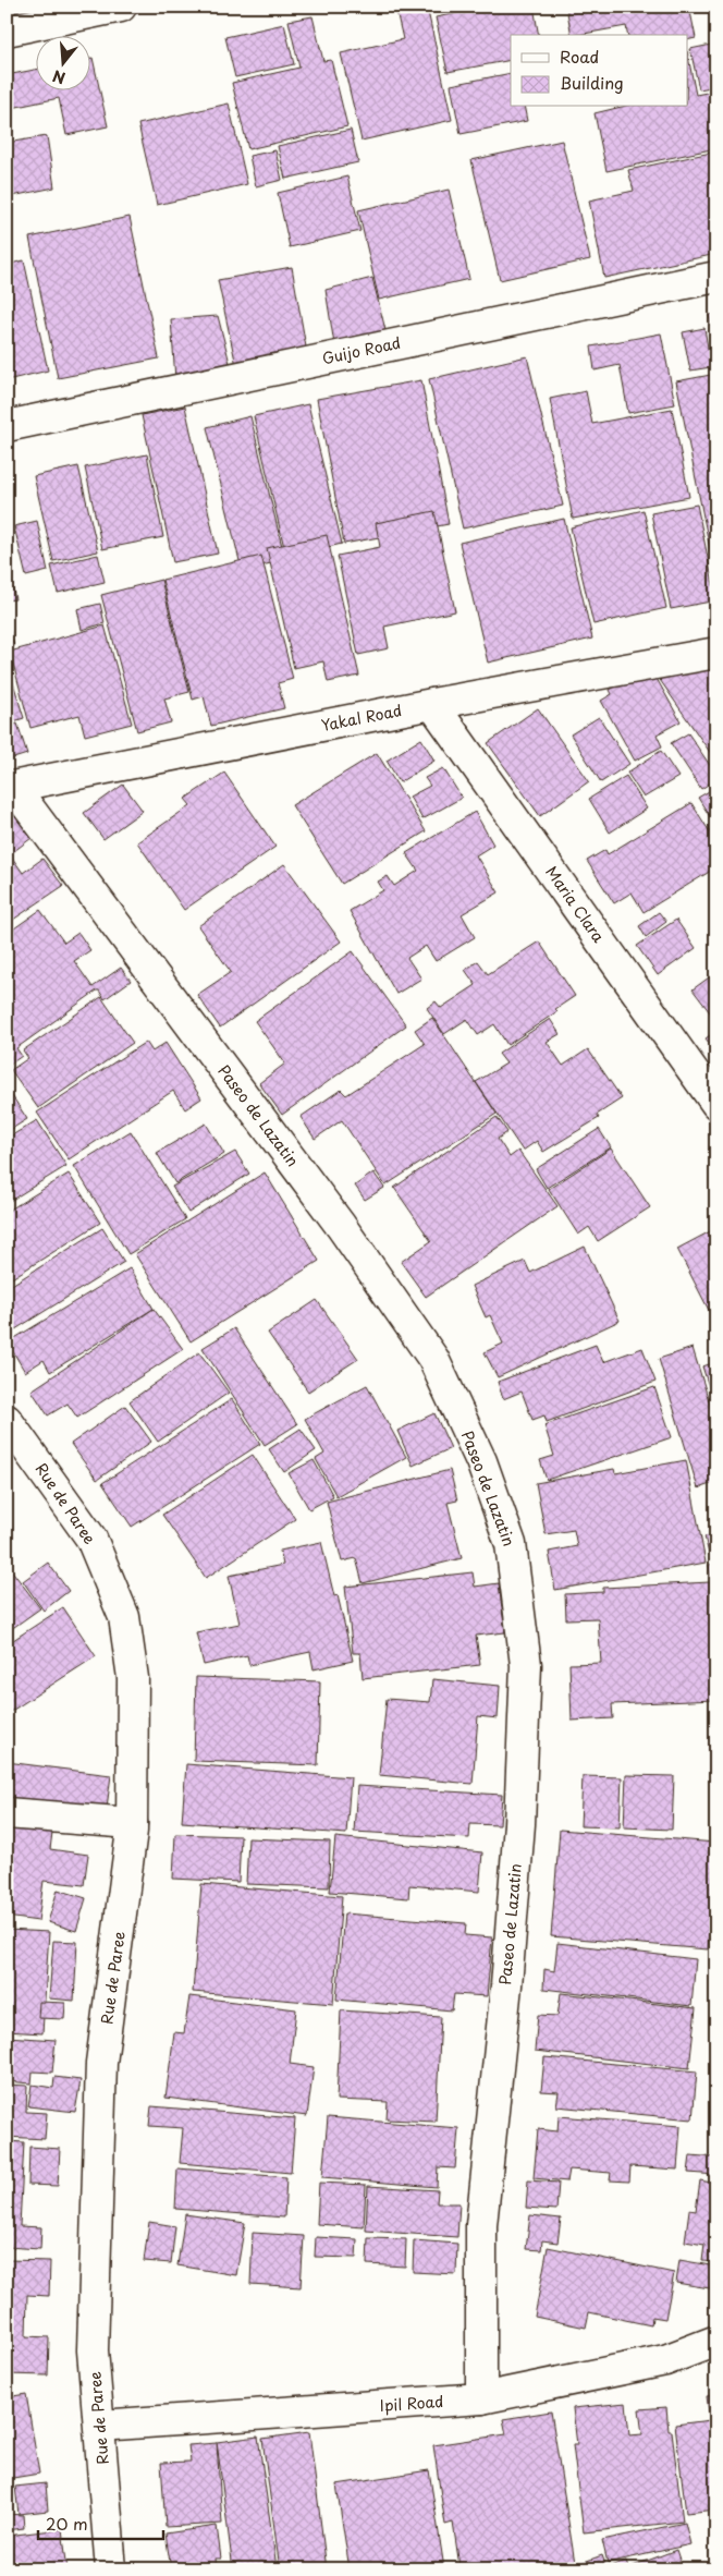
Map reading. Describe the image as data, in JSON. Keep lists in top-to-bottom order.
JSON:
{
  "streets": {
    "street": [
      "Guijo Road",
      "Yakal Road",
      "Maria Clara",
      "Paseo de Lazatin",
      "Rue de Paree",
      "Ipil Road"
    ]
  },
  "crossings": [
    ["Yakal Road", "Maria Clara"],
    ["Yakal Road", "Paseo de Lazatin"],
    ["Paseo de Lazatin", "Ipil Road"],
    ["Rue de Paree", "Ipil Road"]
  ],
  "legend": ["Road", "Building"],
  "scale_bar": "20 m",
  "north": "bottom"
}
